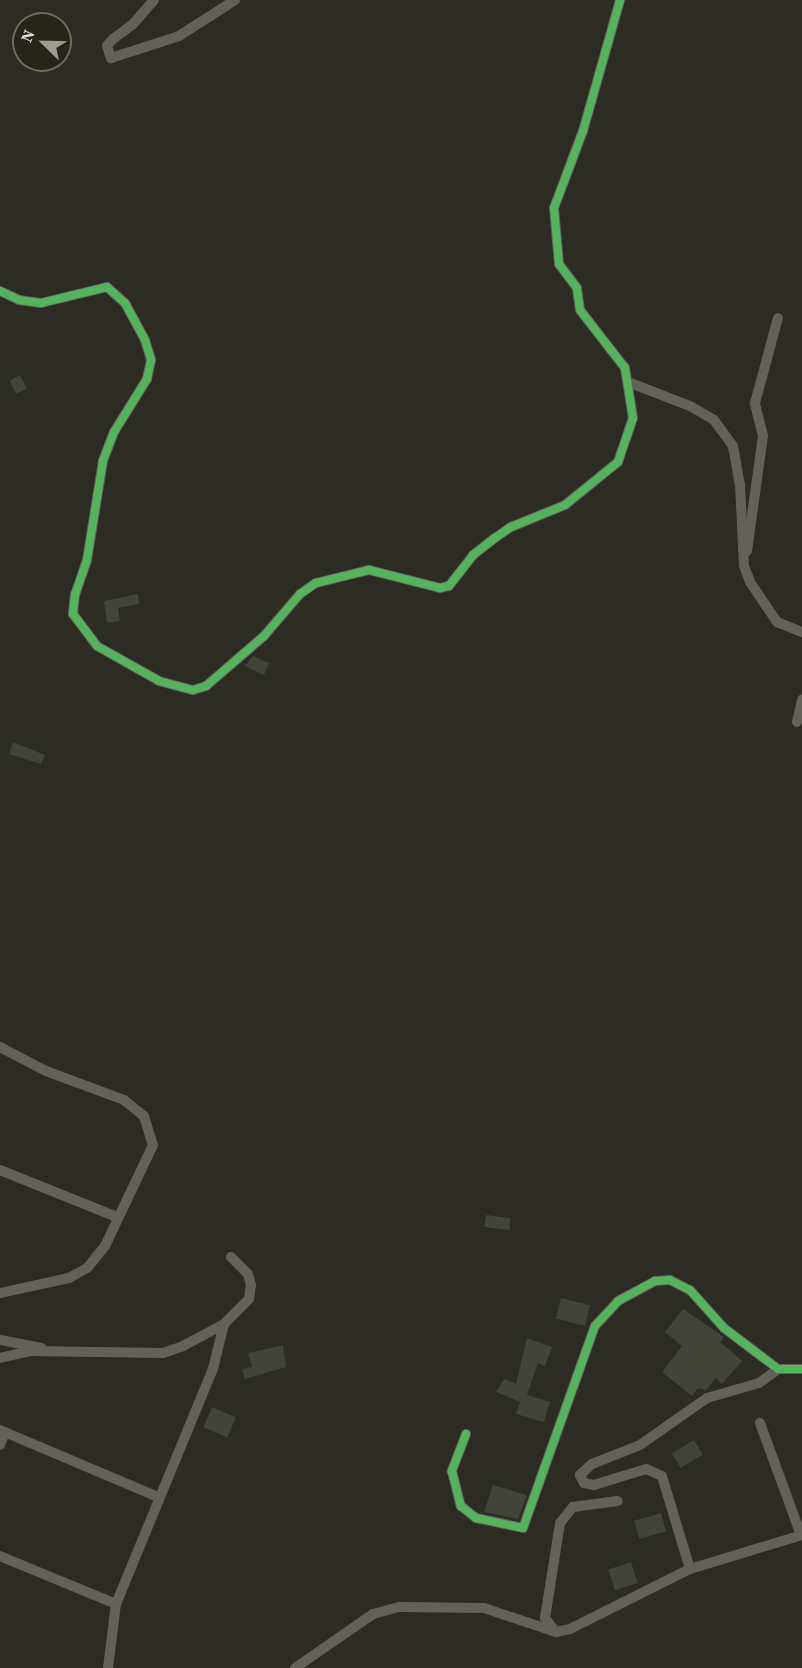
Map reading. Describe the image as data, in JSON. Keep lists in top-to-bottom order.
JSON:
{
  "north": "top left"
}
